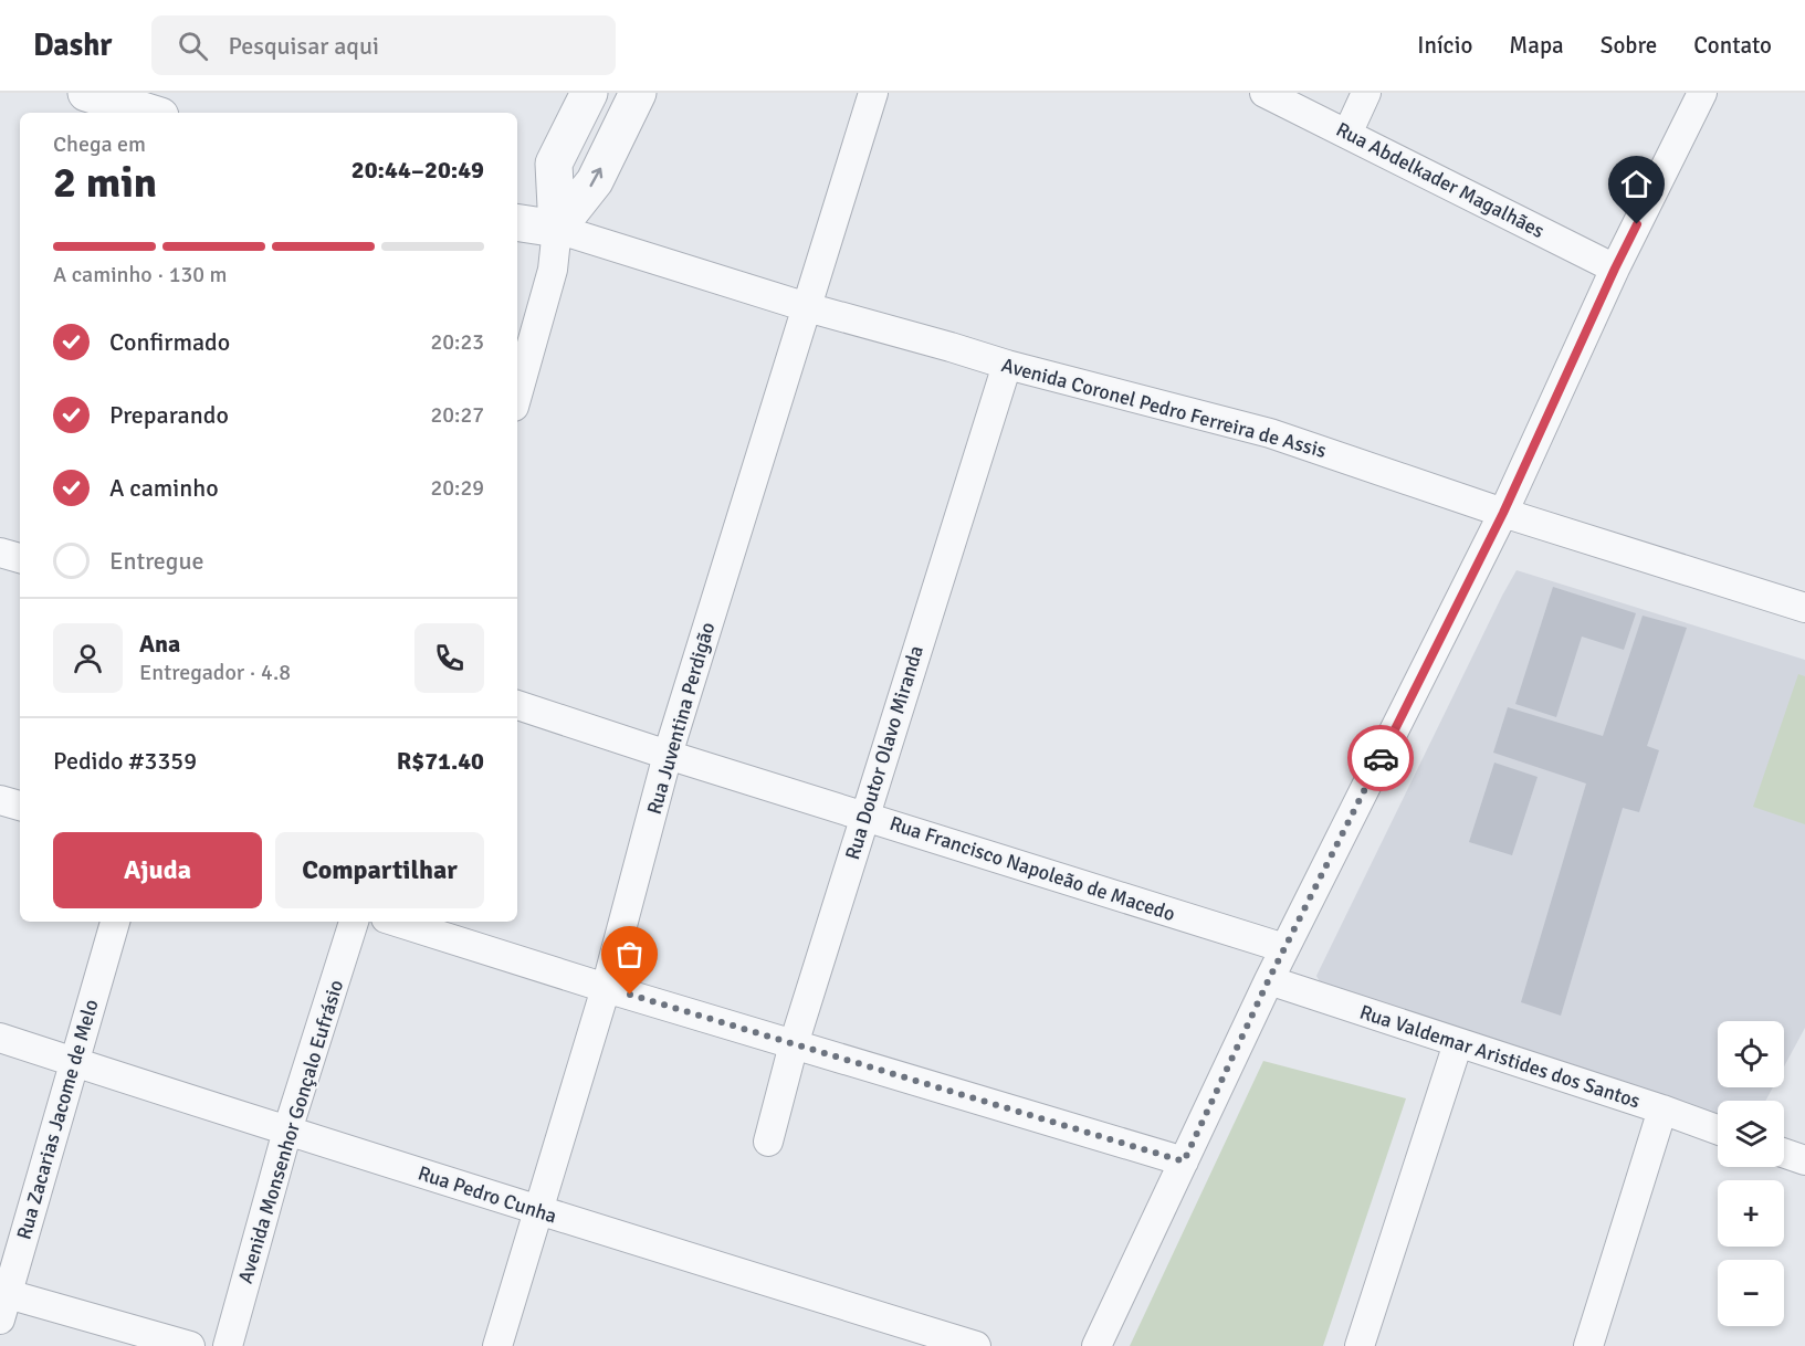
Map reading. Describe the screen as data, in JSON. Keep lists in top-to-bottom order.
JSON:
{
  "streets": {
    "street": [
      "Rua Abdelkader Magalhães",
      "Avenida Coronel Pedro Ferreira de Assis",
      "Rua Juventina Perdigão",
      "Rua Doutor Olavo Miranda",
      "Rua Francisco Napoleão de Macedo",
      "Rua Valdemar Aristides dos Santos",
      "Rua Zacarias Jacome de Melo",
      "Avenida Monsenhor Gonçalo Eufrásio",
      "Rua Pedro Cunha"
    ]
  },
  "crossings": [
    ["Avenida Coronel Pedro Ferreira de Assis", "Rua Juventina Perdigão"],
    ["Avenida Coronel Pedro Ferreira de Assis", "Rua Doutor Olavo Miranda"],
    ["Rua Juventina Perdigão", "Rua Francisco Napoleão de Macedo"],
    ["Rua Juventina Perdigão", "Rua Pedro Cunha"],
    ["Rua Doutor Olavo Miranda", "Rua Francisco Napoleão de Macedo"],
    ["Rua Zacarias Jacome de Melo", "Rua Pedro Cunha"],
    ["Avenida Monsenhor Gonçalo Eufrásio", "Rua Pedro Cunha"]
  ],
  "page": {
    "header": "Dashr",
    "search": "Pesquisar aqui",
    "nav": [
      "Início",
      "Mapa",
      "Sobre",
      "Contato"
    ],
    "heading": ["2 min", "Chega em", "20:44–20:49"],
    "panel": [
      "Ana",
      "Entregador · 4.8",
      "Pedido #3359",
      "R$71.40"
    ],
    "bar": "A caminho · 130 m",
    "list": [
      ["Confirmado", "20:23"],
      ["Preparando", "20:27"],
      ["A caminho", "20:29"],
      "Entregue"
    ],
    "buttons": ["Ajuda", "Compartilhar"],
    "map_buttons": ["+", "−"]
  }
}
